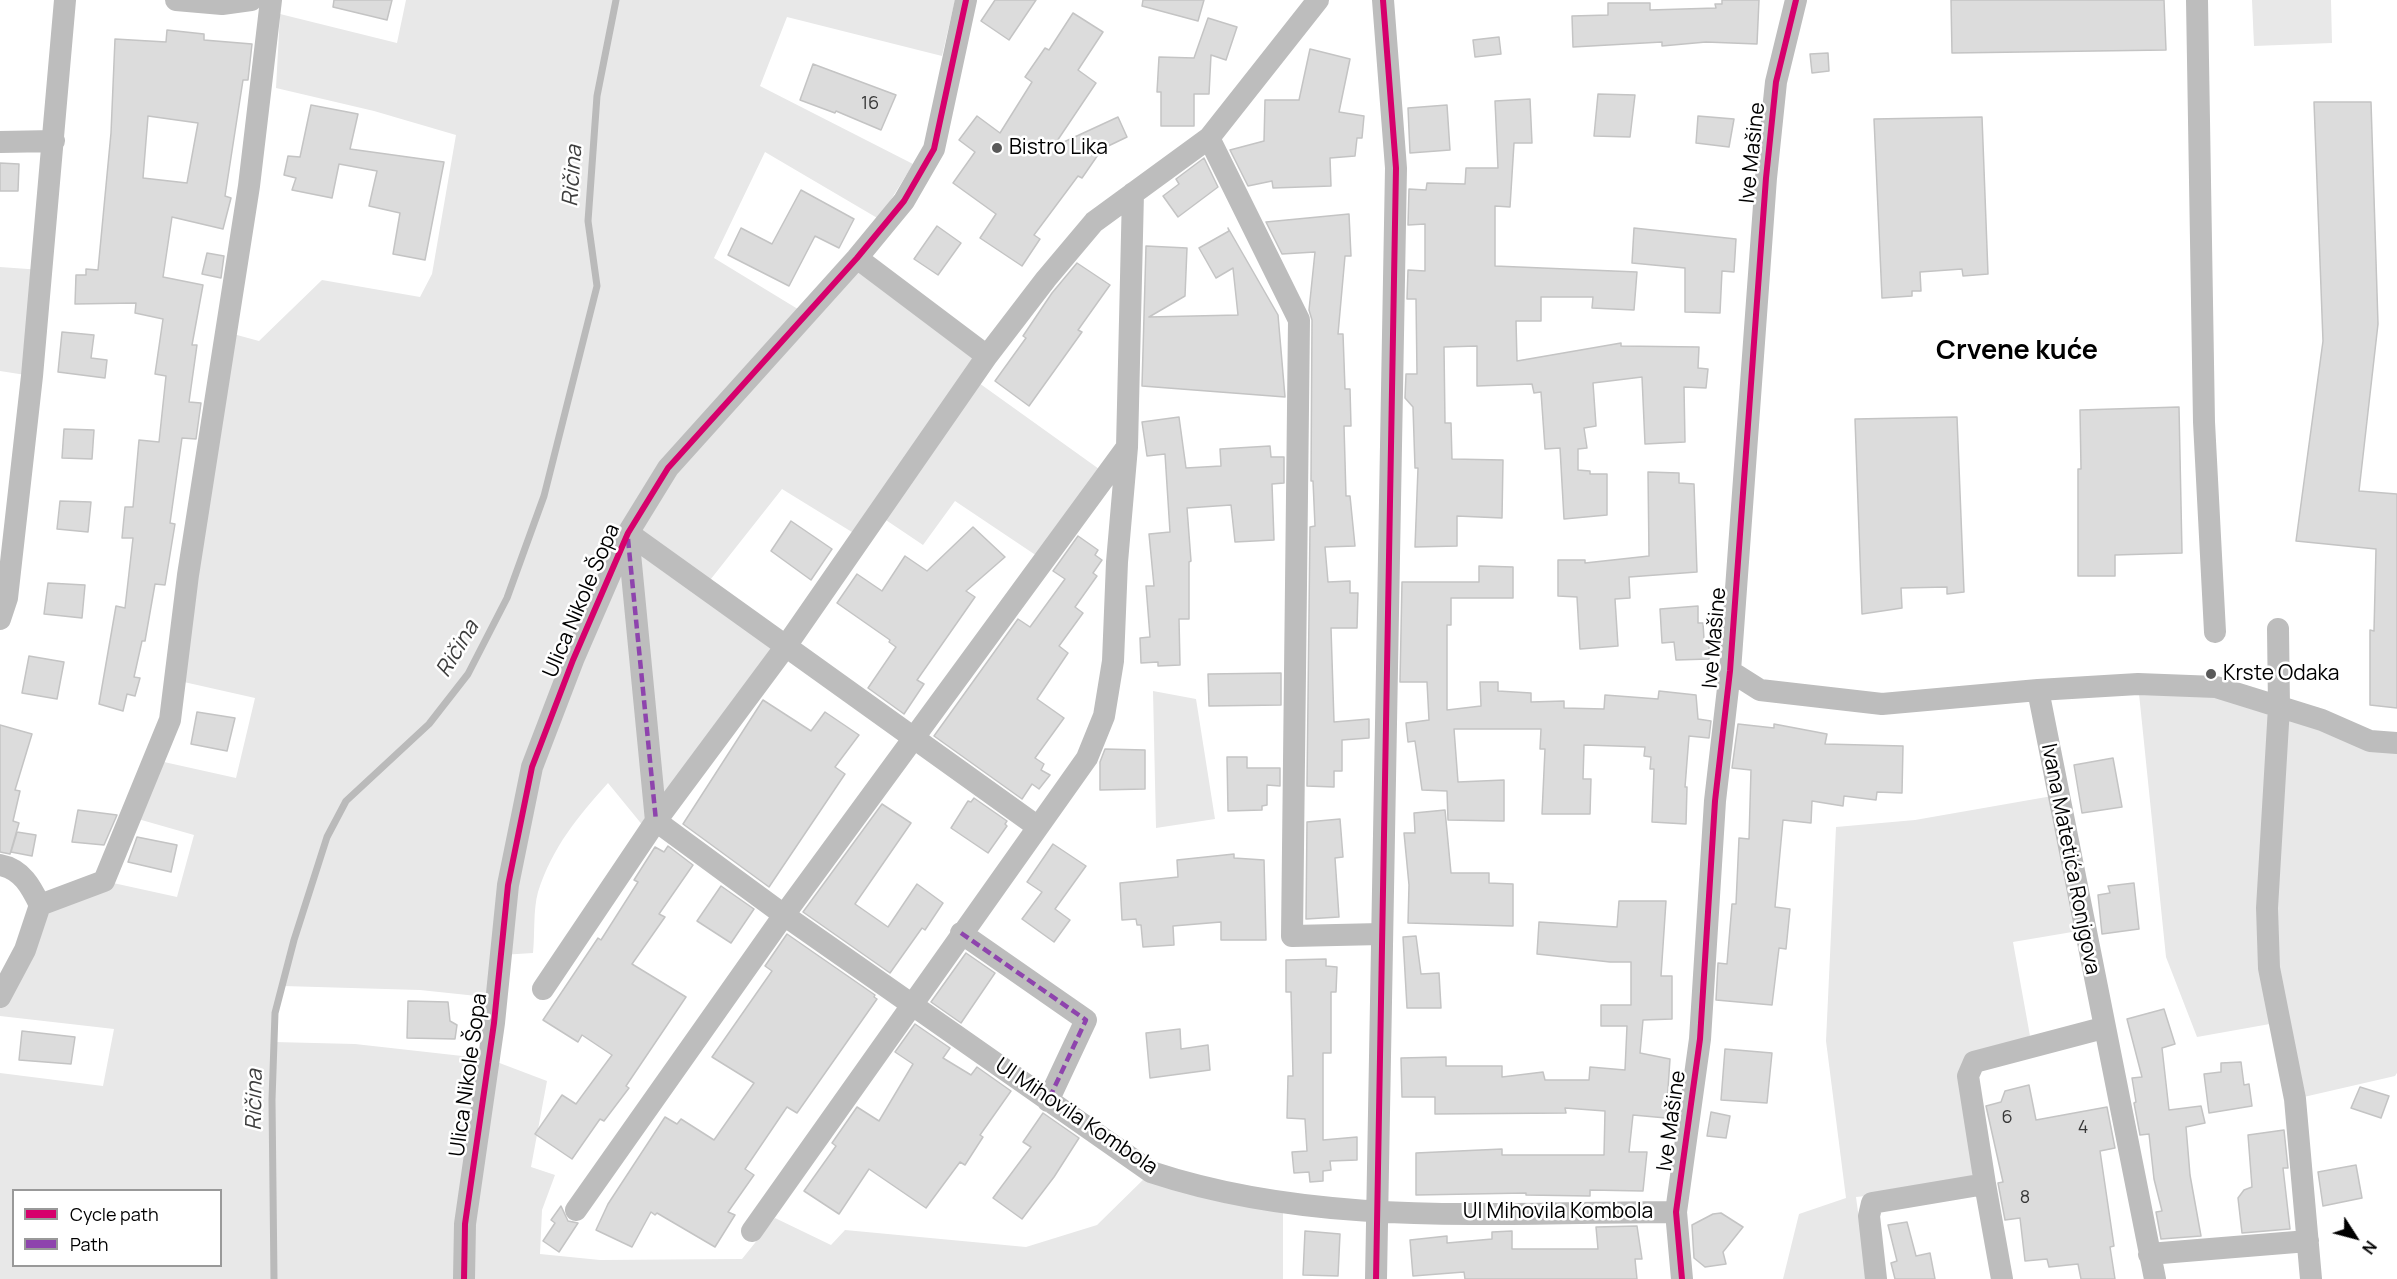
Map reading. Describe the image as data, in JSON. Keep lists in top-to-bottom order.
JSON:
{
  "streets": {
    "street": [
      "Ive Mašine",
      "Ulica Nikole Šopa",
      "Ivana Matetića Ronjgova",
      "Ul Mihovila Kombola"
    ]
  },
  "crossings": [
    ["Ive Mašine", "Ul Mihovila Kombola"]
  ],
  "districts": ["Crvene kuće"],
  "water": ["Ričina"],
  "places": ["Bistro Lika", "Krste Odaka"],
  "house_numbers": [
    "16",
    "6",
    "4",
    "8"
  ],
  "legend": ["Cycle path", "Path"],
  "north": "bottom right"
}
